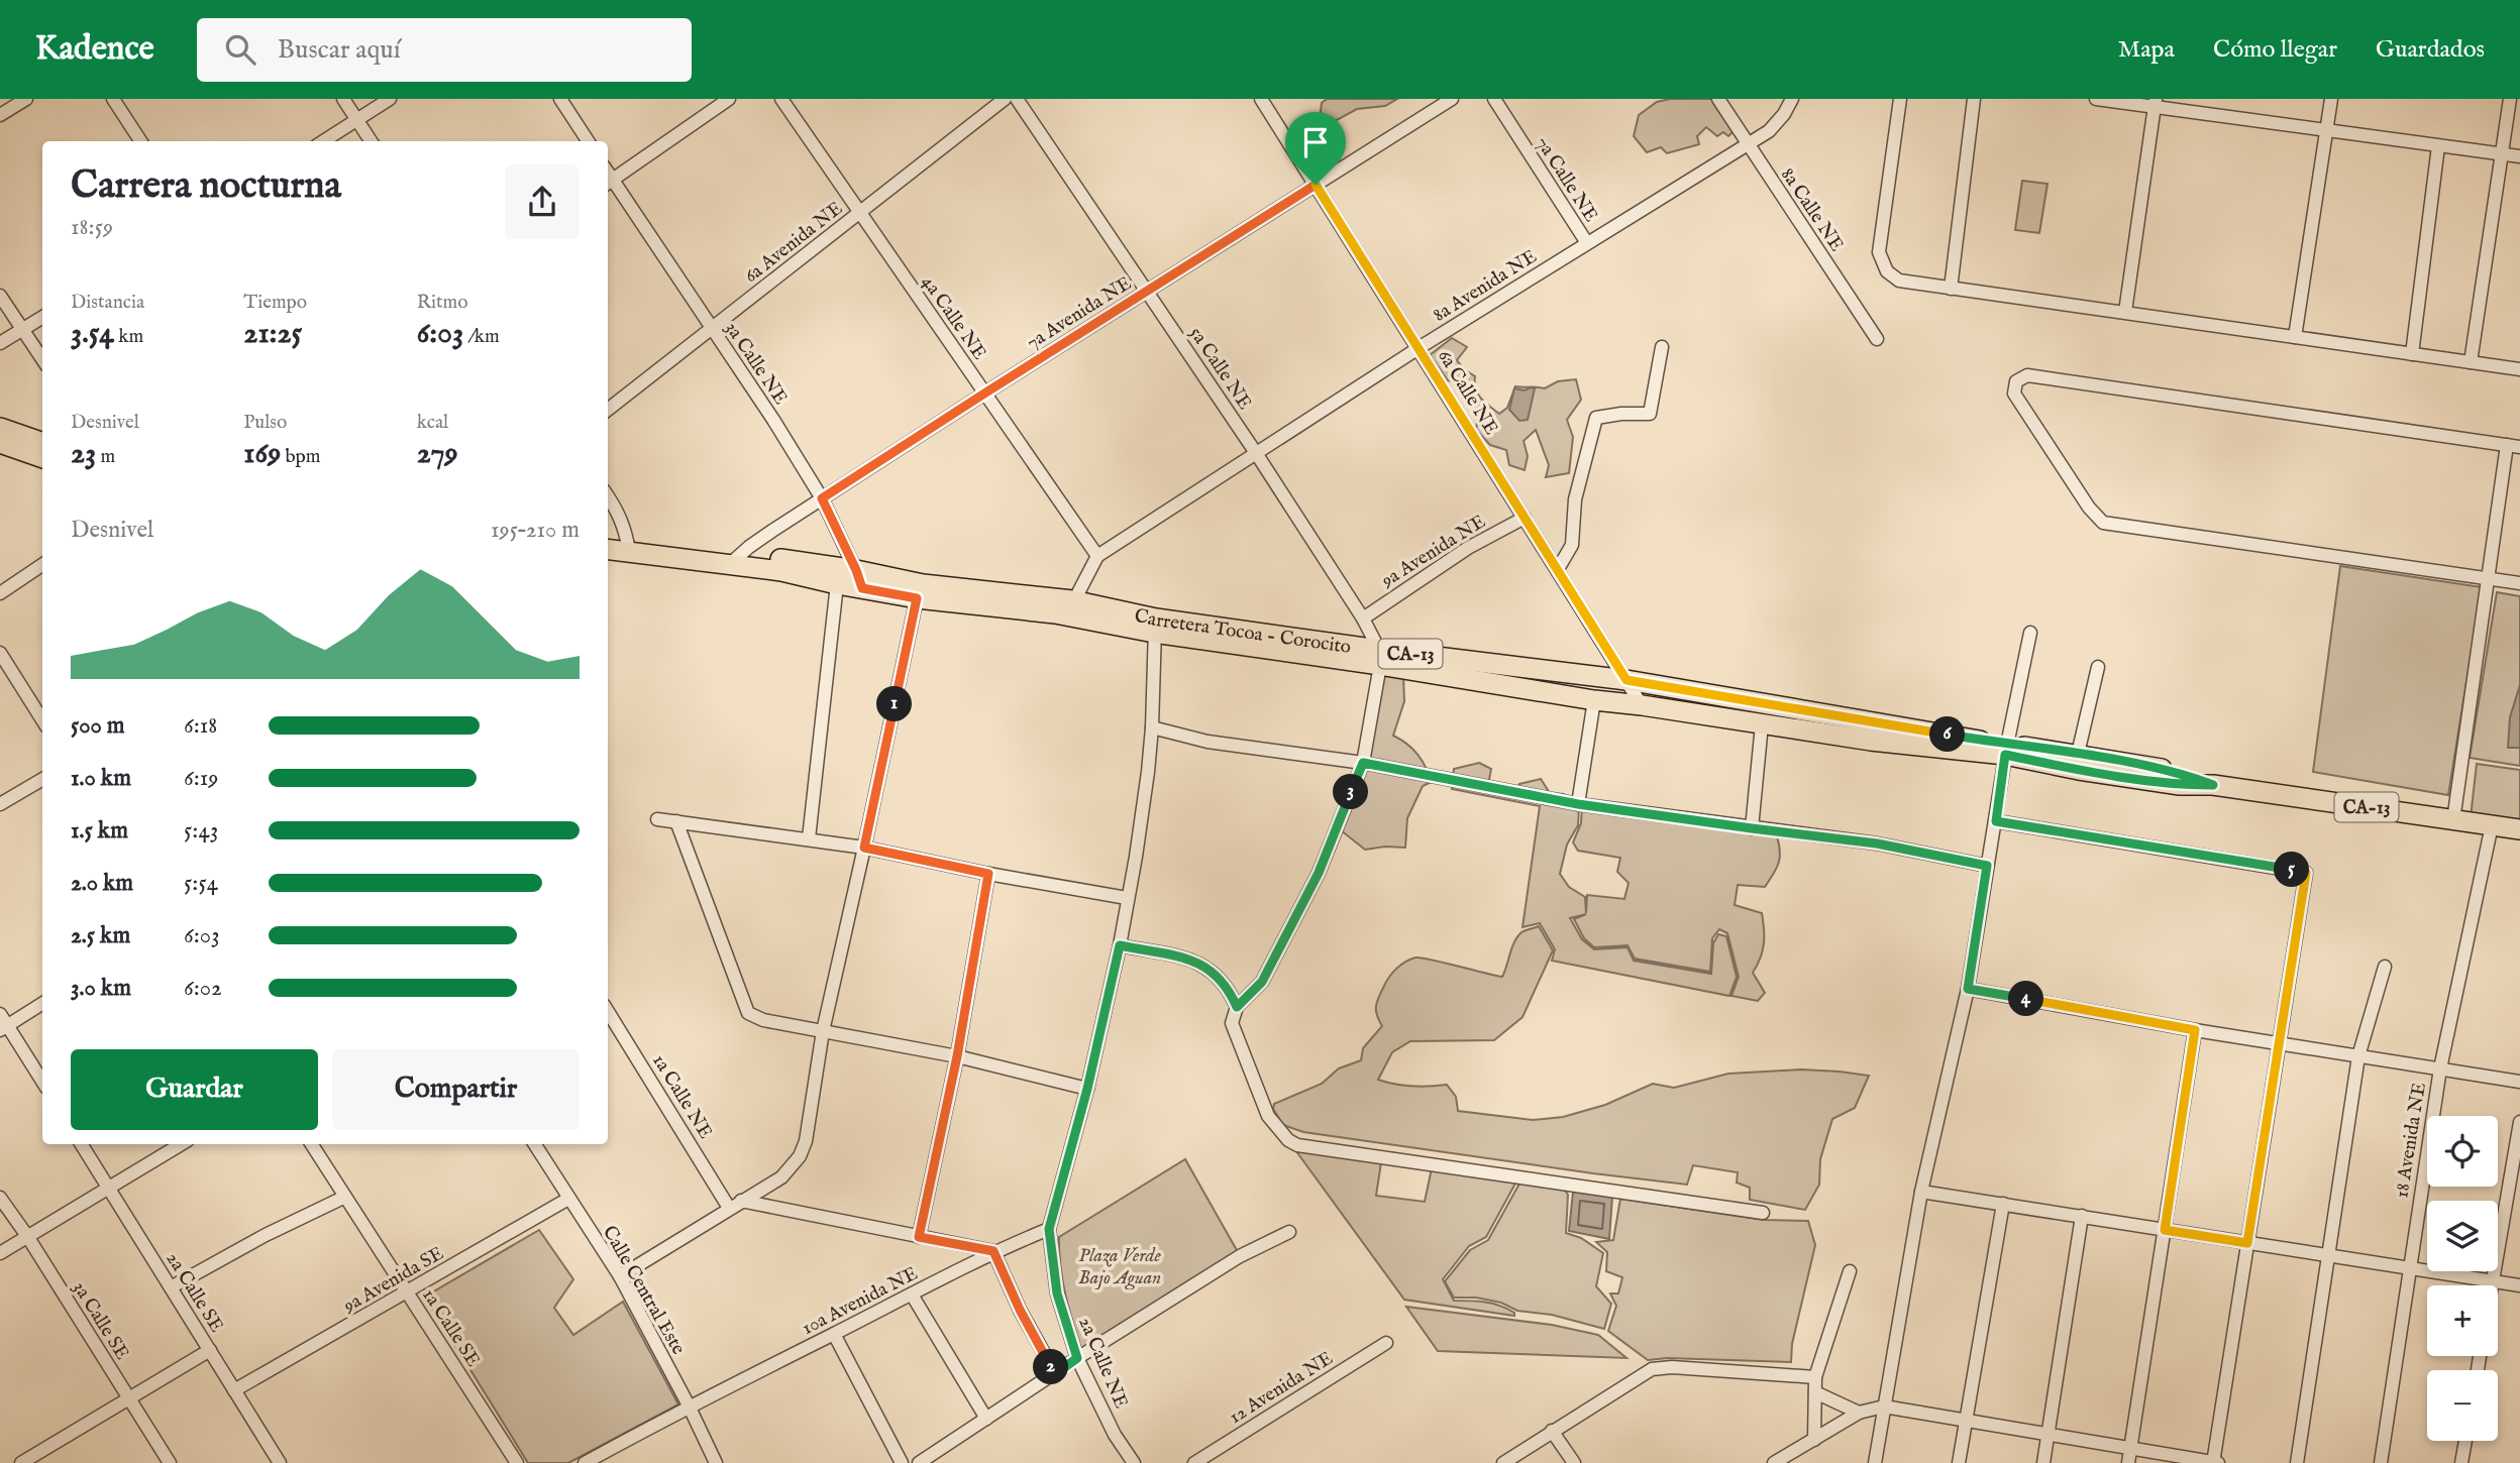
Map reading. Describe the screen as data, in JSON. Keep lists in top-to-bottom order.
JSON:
{
  "streets": {
    "main road": ["Carretera Tocoa - Corocito", "CA-13"],
    "street": [
      "7a Calle NE",
      "8a Calle NE",
      "6a Avenida NE",
      "8a Avenida NE",
      "7a Avenida NE",
      "4a Calle NE",
      "3a Calle NE",
      "5a Calle NE",
      "6a Calle NE",
      "9a Avenida NE",
      "1a Calle NE",
      "18 Avenida NE",
      "9a Avenida SE",
      "Calle Central Este",
      "2a Calle SE",
      "10a Avenida NE",
      "3a Calle SE",
      "1a Calle SE",
      "2a Calle NE",
      "12 Avenida NE"
    ]
  },
  "crossings": [
    ["7a Calle NE", "8a Avenida NE"],
    ["8a Calle NE", "8a Avenida NE"],
    ["6a Avenida NE", "4a Calle NE"],
    ["6a Avenida NE", "3a Calle NE"],
    ["8a Avenida NE", "4a Calle NE"],
    ["8a Avenida NE", "5a Calle NE"],
    ["8a Avenida NE", "6a Calle NE"],
    ["7a Avenida NE", "4a Calle NE"],
    ["7a Avenida NE", "3a Calle NE"],
    ["7a Avenida NE", "5a Calle NE"],
    ["7a Avenida NE", "6a Calle NE"],
    ["7a Avenida NE", "Carretera Tocoa - Corocito"],
    ["3a Calle NE", "Carretera Tocoa - Corocito"],
    ["5a Calle NE", "9a Avenida NE"],
    ["5a Calle NE", "Carretera Tocoa - Corocito"],
    ["6a Calle NE", "9a Avenida NE"],
    ["6a Calle NE", "Carretera Tocoa - Corocito"],
    ["Carretera Tocoa - Corocito", "18 Avenida NE"],
    ["9a Avenida SE", "Calle Central Este"],
    ["9a Avenida SE", "2a Calle SE"],
    ["9a Avenida SE", "1a Calle SE"],
    ["Calle Central Este", "10a Avenida NE"],
    ["10a Avenida NE", "2a Calle NE"]
  ],
  "parks": ["Plaza Verde Bajo Aguan"],
  "page": {
    "header": "Kadence",
    "search": "Buscar aquí",
    "nav": ["Mapa", "Cómo llegar", "Guardados"],
    "heading": ["Carrera nocturna", "18:59"],
    "stats": [
      ["Distancia", "3.54 km"],
      ["Tiempo", "21:25"],
      ["Ritmo", "6:03 /km"],
      ["Desnivel", "23 m"],
      ["Pulso", "169 bpm"],
      ["kcal", "279"]
    ],
    "chart": ["Desnivel", "195–210 m"],
    "pins": [
      "1",
      "6",
      "3",
      "5",
      "4",
      "2"
    ],
    "list": [
      {
        "name": "500 m",
        "note": "6:18"
      },
      {
        "name": "1.0 km",
        "note": "6:19"
      },
      {
        "name": "1.5 km",
        "note": "5:43"
      },
      {
        "name": "2.0 km",
        "note": "5:54"
      },
      {
        "name": "2.5 km",
        "note": "6:03"
      },
      {
        "name": "3.0 km",
        "note": "6:02"
      }
    ],
    "buttons": ["Guardar", "Compartir"],
    "map_buttons": ["+", "−"]
  }
}
